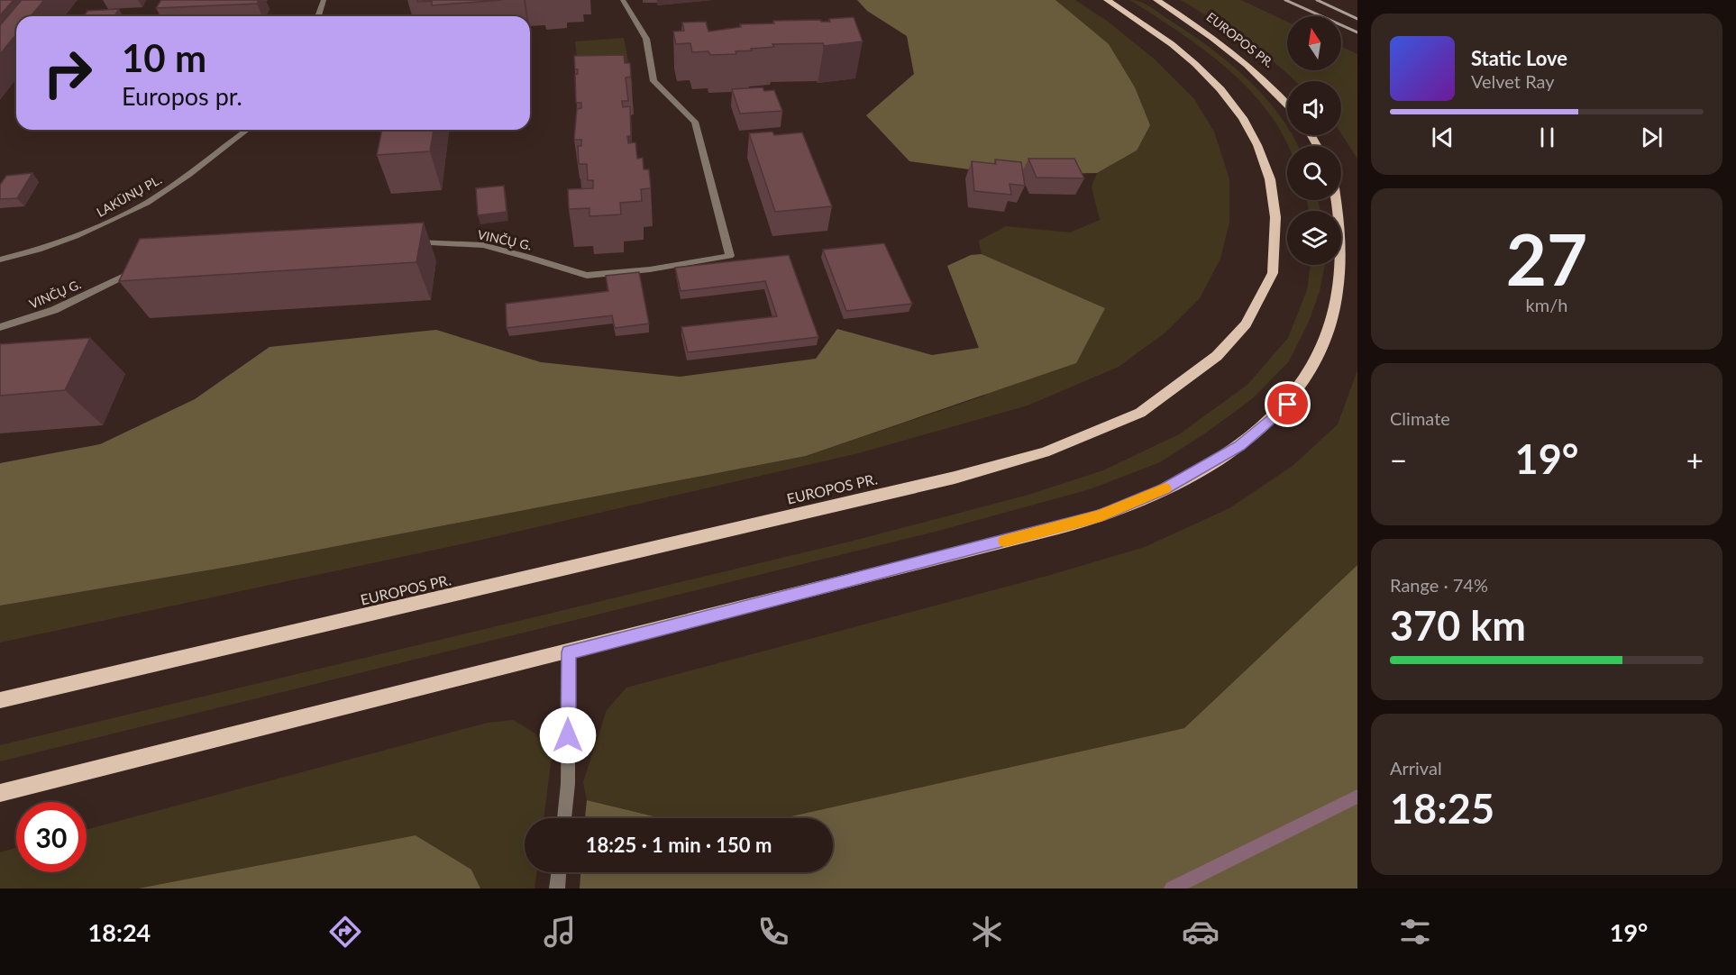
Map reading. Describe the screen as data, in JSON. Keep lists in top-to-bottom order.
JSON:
{
  "streets": {
    "main road": ["EUROPOS PR."],
    "street": ["LAKŪNŲ PL.", "VINČŲ G."]
  },
  "north": "top",
  "page": {
    "turn": ["10 m", "Europos pr."],
    "song": ["Static Love", "Velvet Ray"],
    "tile": [
      ["27", "km/h"],
      "Climate",
      ["Range · 74%", "370 km"],
      ["Arrival", "18:25"]
    ],
    "heat": ["−", "19°", "+"],
    "limit": "30",
    "trip": "18:25 · 1 min · 150 m",
    "tabs": ["18:24", "19°"]
  }
}
